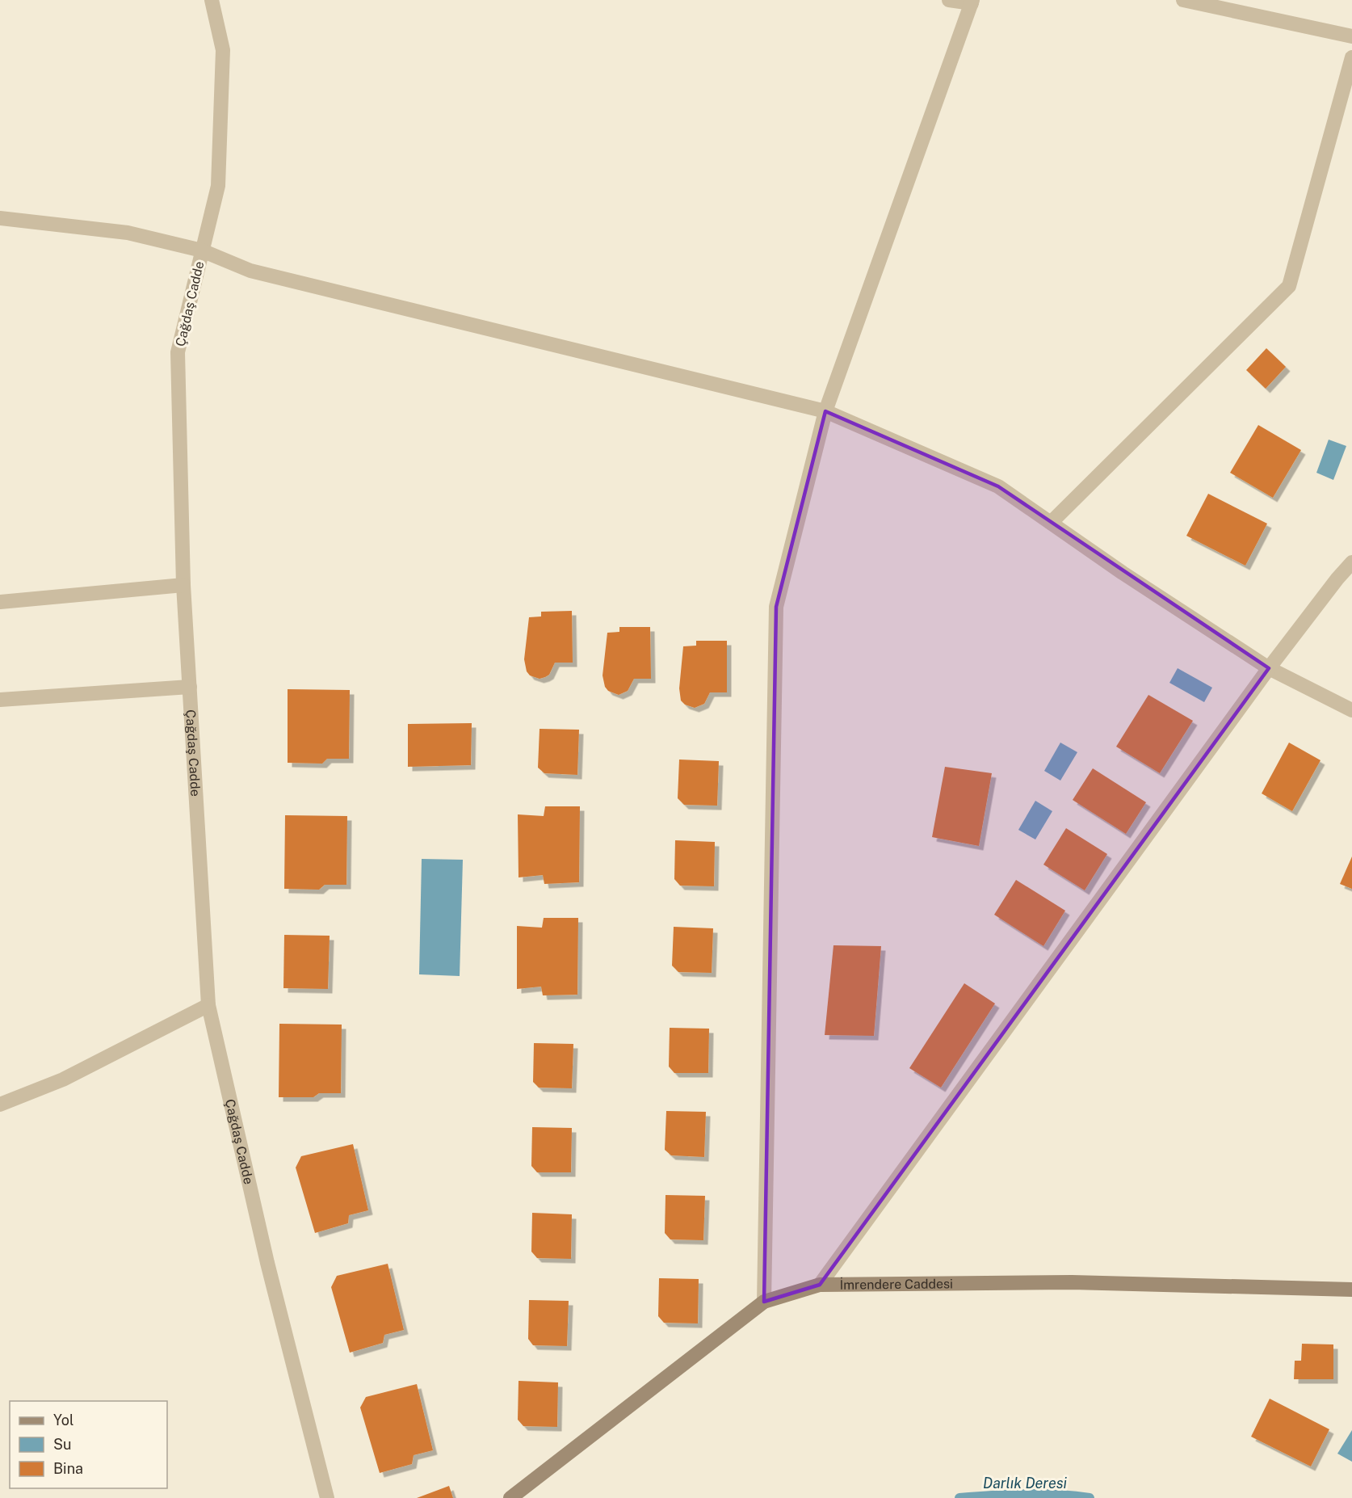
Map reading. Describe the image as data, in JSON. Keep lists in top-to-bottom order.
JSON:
{
  "streets": {
    "street": ["Çağdaş Cadde", "İmrendere Caddesi"]
  },
  "water": ["Darlık Deresi"],
  "legend": ["Yol", "Su", "Bina"]
}
